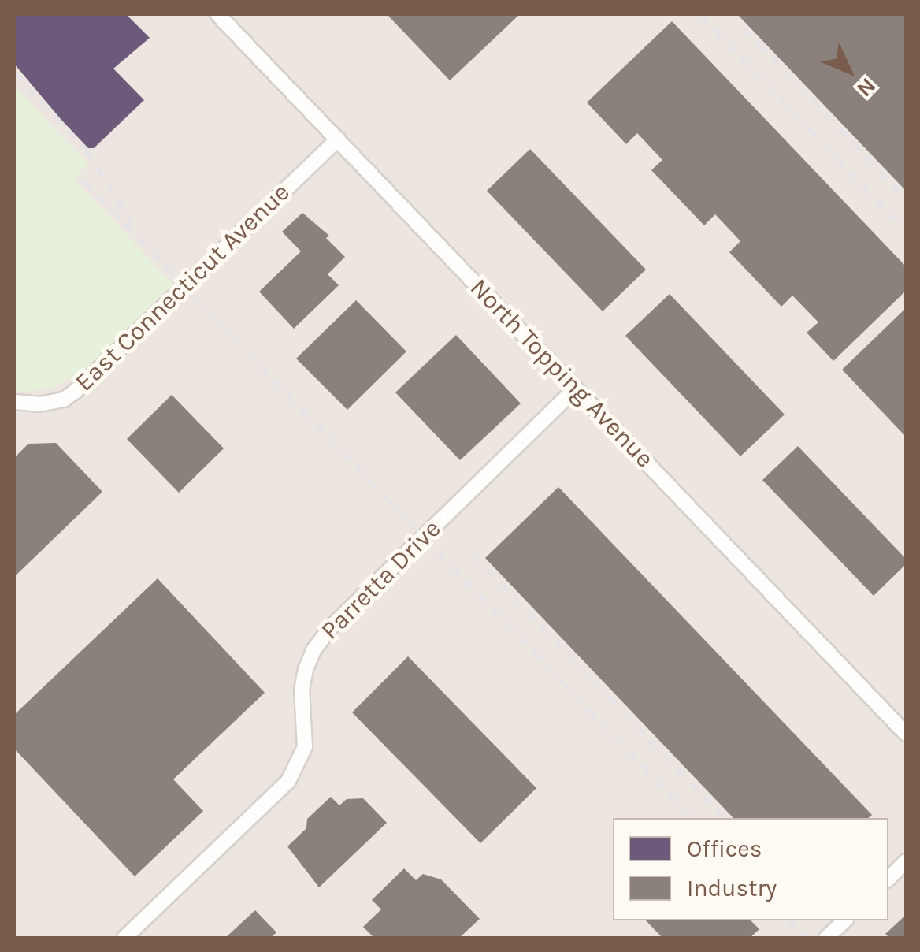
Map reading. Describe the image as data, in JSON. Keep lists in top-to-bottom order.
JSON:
{
  "streets": {
    "street": ["East Connecticut Avenue", "North Topping Avenue", "Parretta Drive"]
  },
  "crossings": [
    ["East Connecticut Avenue", "North Topping Avenue"],
    ["North Topping Avenue", "Parretta Drive"]
  ],
  "legend": ["Offices", "Industry"],
  "north": "bottom right"
}
